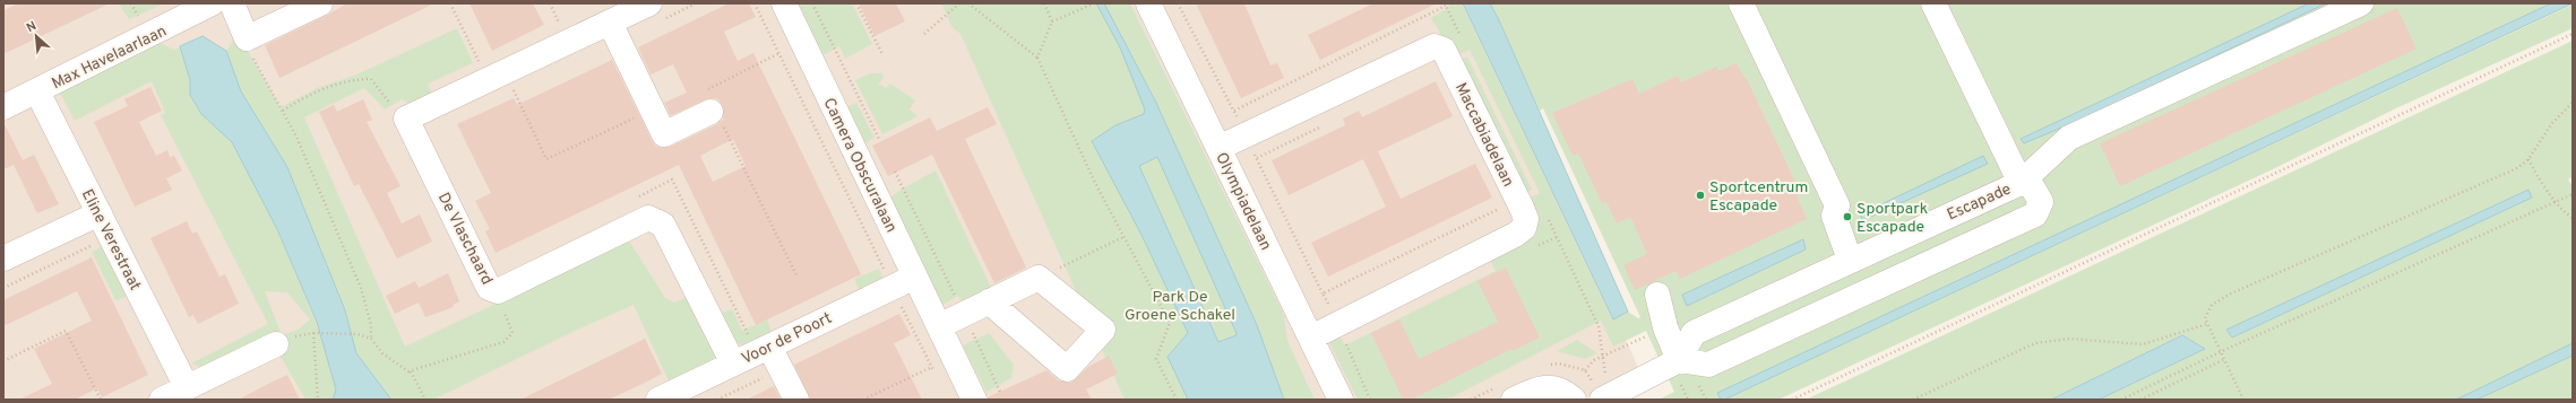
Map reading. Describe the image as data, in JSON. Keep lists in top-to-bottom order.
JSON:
{
  "streets": {
    "street": [
      "Max Havelaarlaan",
      "Maccabiadelaan",
      "Camera Obscuralaan",
      "Olympiadelaan",
      "Escapade",
      "De Vlaschaard",
      "Eline Verestraat",
      "Voor de Poort"
    ]
  },
  "crossings": [
    ["Max Havelaarlaan", "Eline Verestraat"],
    ["Maccabiadelaan", "Olympiadelaan"],
    ["Camera Obscuralaan", "Voor de Poort"],
    ["De Vlaschaard", "Voor de Poort"]
  ],
  "parks": ["Park De Groene Schakel"],
  "places": ["Sportcentrum Escapade", "Sportpark Escapade"],
  "north": "top left"
}
